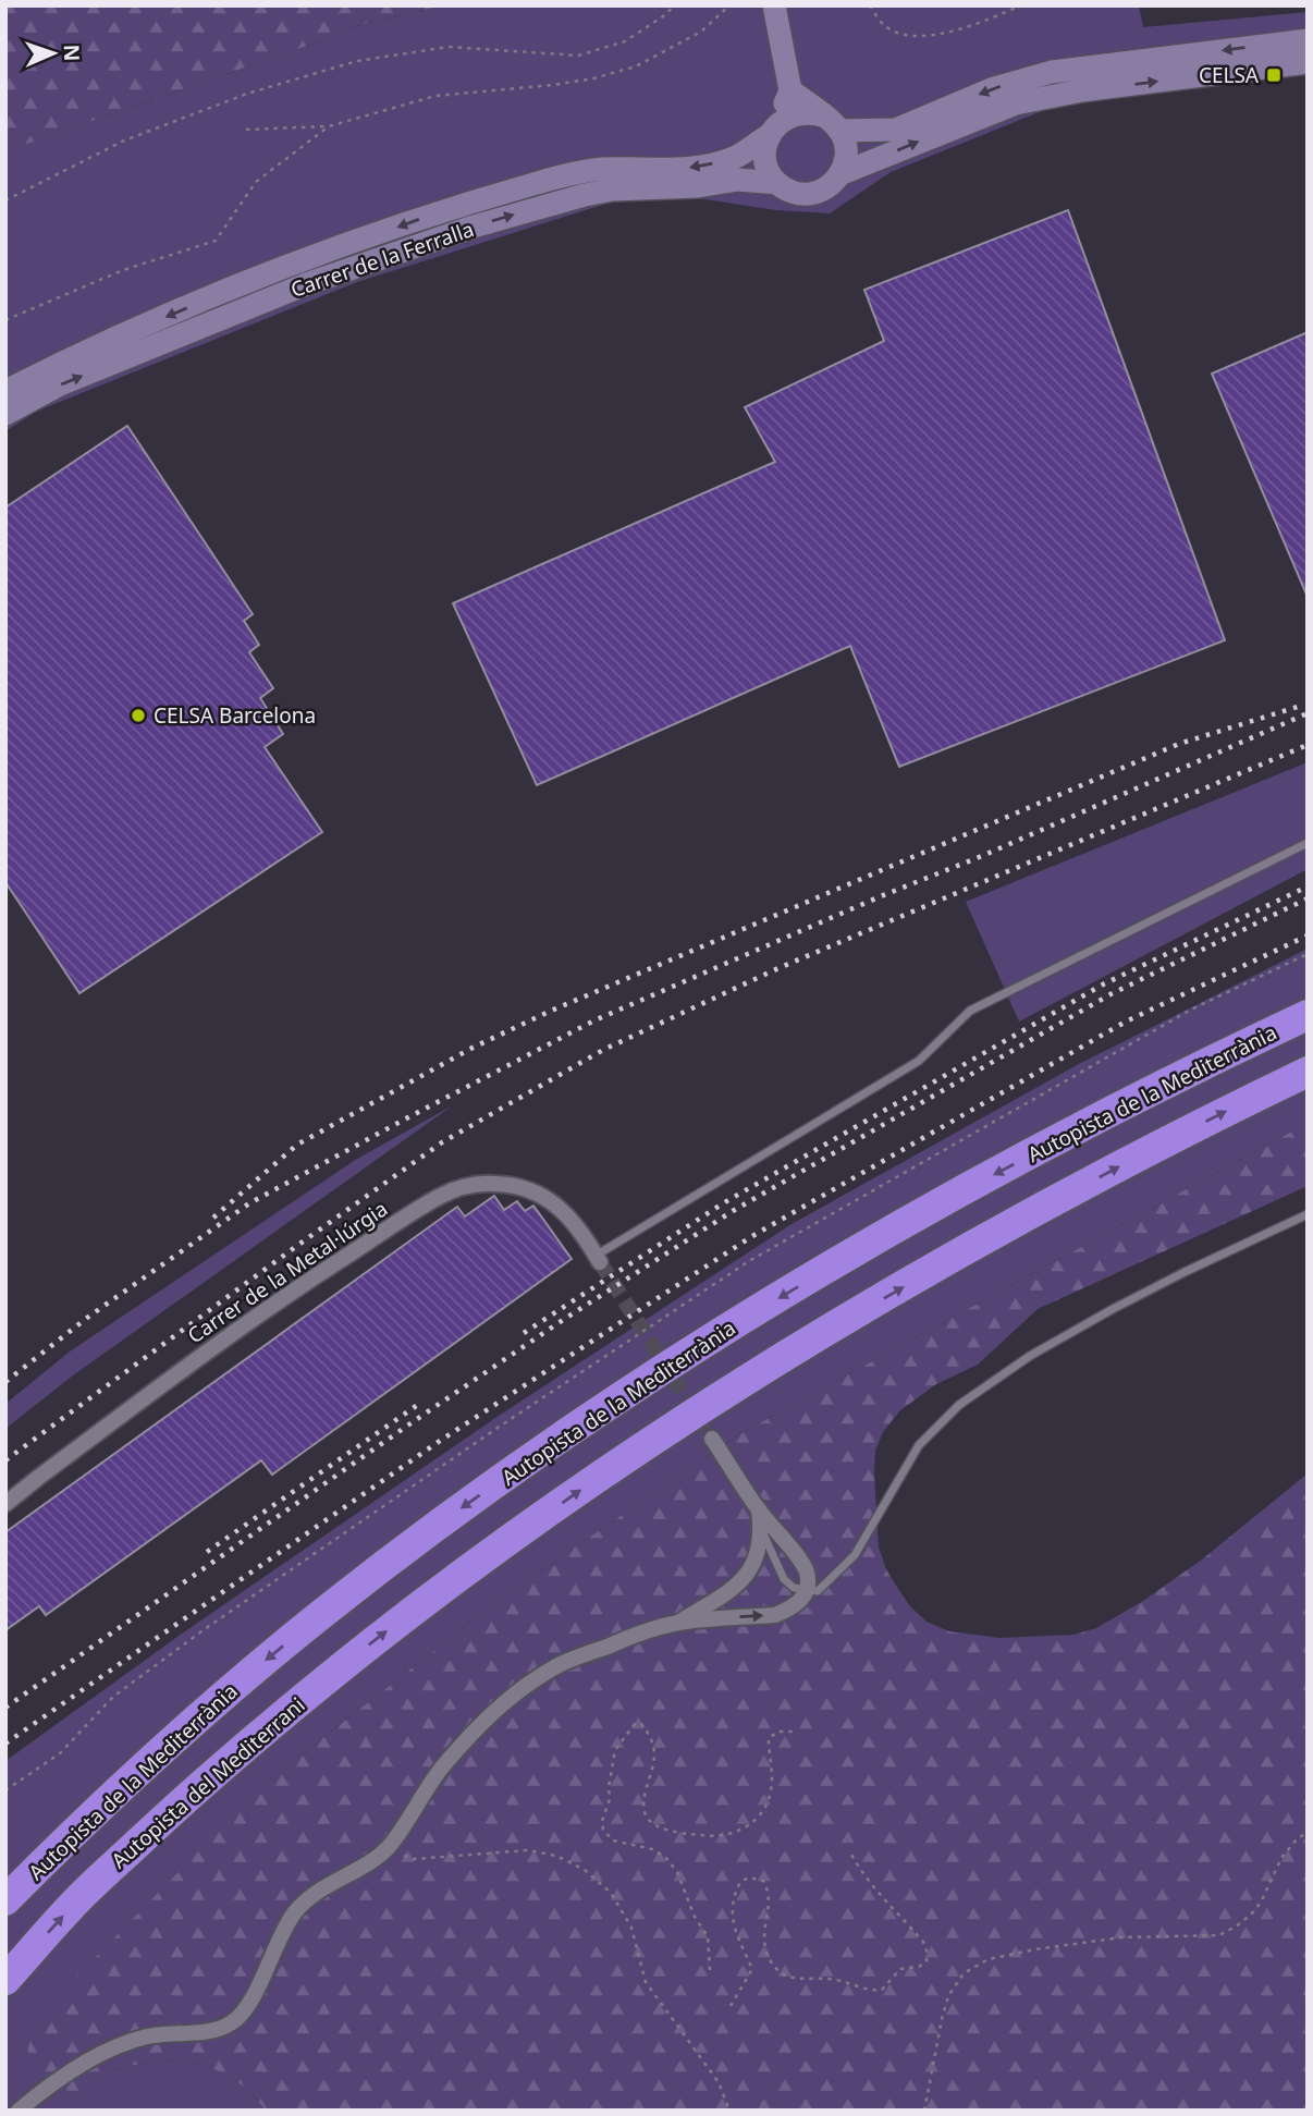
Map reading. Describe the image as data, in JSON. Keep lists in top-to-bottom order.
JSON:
{
  "streets": {
    "highway": ["Autopista de la Mediterrània", "Autopista del Mediterrani"],
    "street": ["Carrer de la Ferralla", "Carrer de la Metal·lúrgia"]
  },
  "one_way": ["Autopista de la Mediterrània", "Autopista del Mediterrani"],
  "places": {
    "transit": ["CELSA"],
    "other": ["CELSA Barcelona"]
  },
  "north": "right"
}
